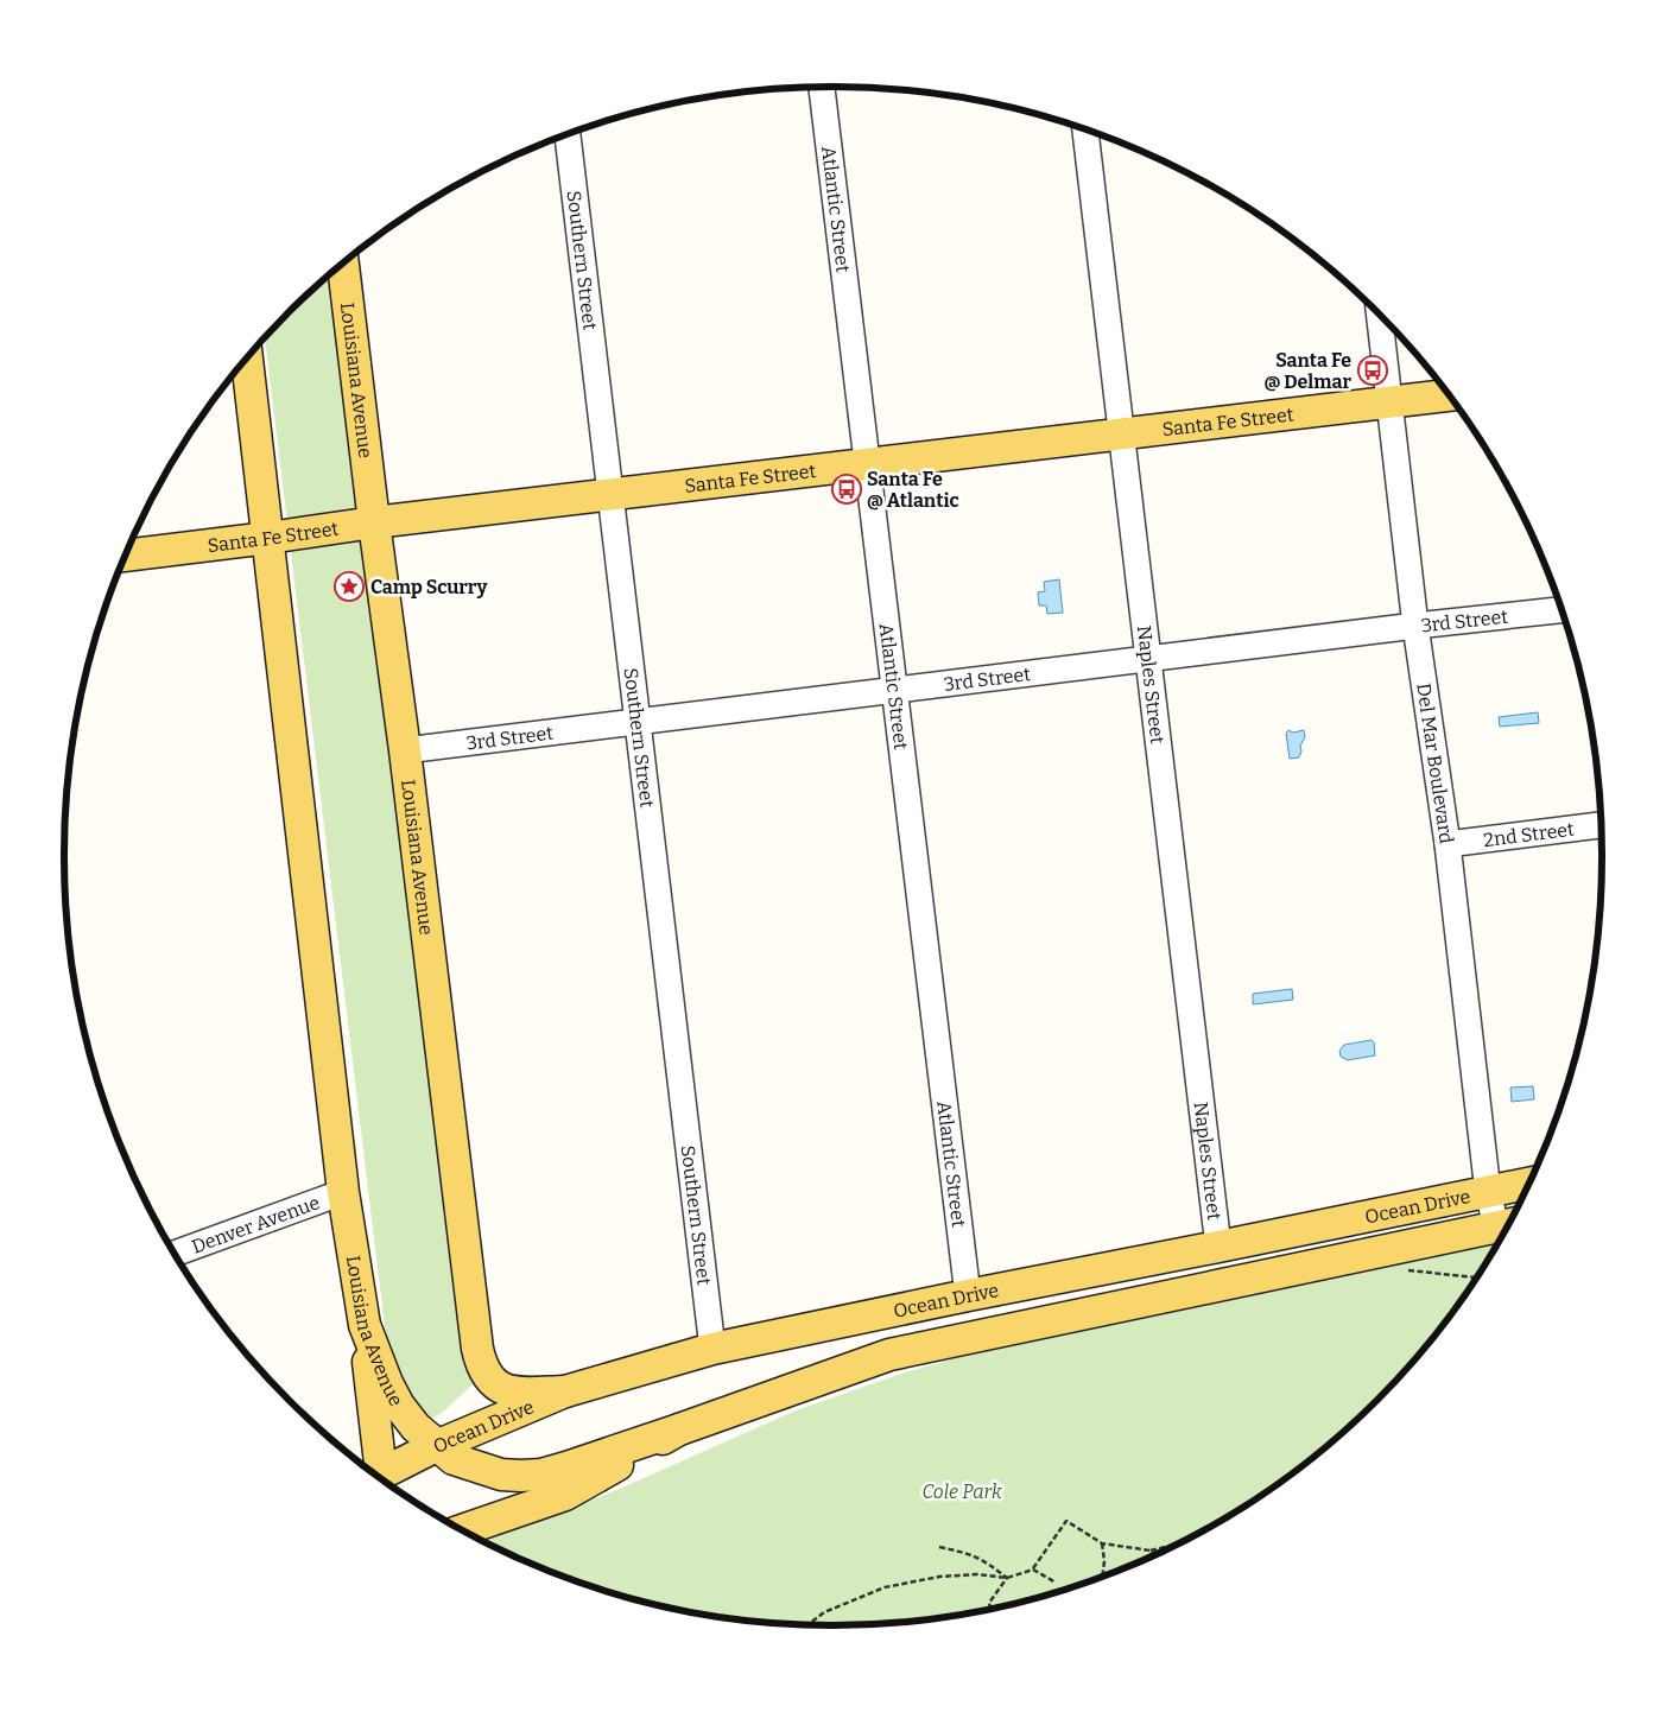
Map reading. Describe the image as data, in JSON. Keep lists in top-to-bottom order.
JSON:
{
  "streets": {
    "main road": ["Louisiana Avenue", "Santa Fe Street", "Ocean Drive"],
    "street": [
      "Atlantic Street",
      "Southern Street",
      "3rd Street",
      "Naples Street",
      "Del Mar Boulevard",
      "2nd Street",
      "Denver Avenue"
    ]
  },
  "crossings": [
    ["Atlantic Street", "Santa Fe Street"],
    ["Atlantic Street", "3rd Street"],
    ["Atlantic Street", "Ocean Drive"],
    ["Southern Street", "Santa Fe Street"],
    ["Southern Street", "3rd Street"],
    ["Southern Street", "Ocean Drive"],
    ["Louisiana Avenue", "Santa Fe Street"],
    ["Louisiana Avenue", "3rd Street"],
    ["Louisiana Avenue", "Ocean Drive"],
    ["Louisiana Avenue", "Denver Avenue"],
    ["Santa Fe Street", "Naples Street"],
    ["Santa Fe Street", "Del Mar Boulevard"],
    ["3rd Street", "Naples Street"],
    ["3rd Street", "Del Mar Boulevard"],
    ["Naples Street", "Ocean Drive"],
    ["Del Mar Boulevard", "2nd Street"],
    ["Del Mar Boulevard", "Ocean Drive"]
  ],
  "parks": ["Cole Park"],
  "places": {
    "bus stop": ["Santa Fe @ Delmar", "Santa Fe @ Atlantic"],
    "place": ["Camp Scurry"]
  }
}
